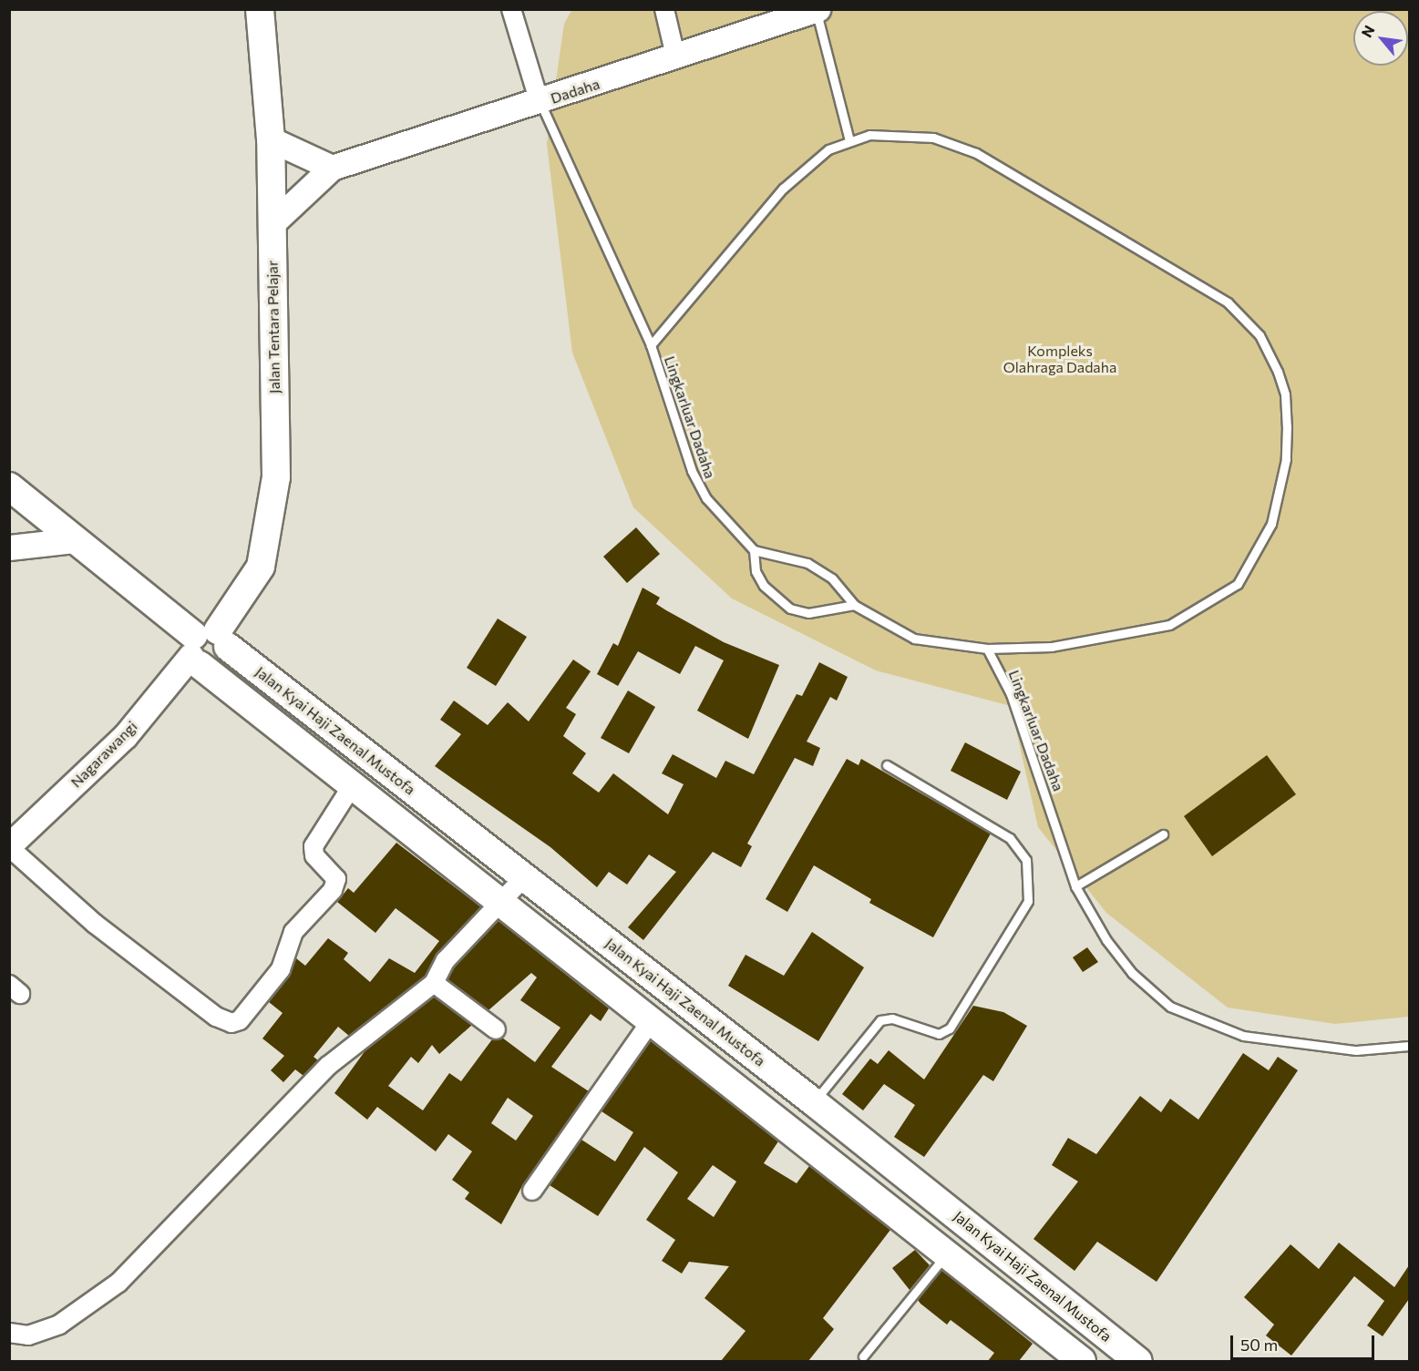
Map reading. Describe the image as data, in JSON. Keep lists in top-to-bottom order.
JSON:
{
  "streets": {
    "main road": ["Jalan Tentara Pelajar", "Jalan Kyai Haji Zaenal Mustofa"],
    "street": ["Dadaha", "Nagarawangi"],
    "lane": ["Lingkarluar Dadaha"]
  },
  "crossings": [
    ["Dadaha", "Jalan Tentara Pelajar"],
    ["Dadaha", "Lingkarluar Dadaha"],
    ["Jalan Tentara Pelajar", "Jalan Kyai Haji Zaenal Mustofa"],
    ["Jalan Tentara Pelajar", "Nagarawangi"],
    ["Jalan Kyai Haji Zaenal Mustofa", "Nagarawangi"]
  ],
  "parks": ["Kompleks Olahraga Dadaha"],
  "scale_bar": "50 m",
  "north": "top left"
}
